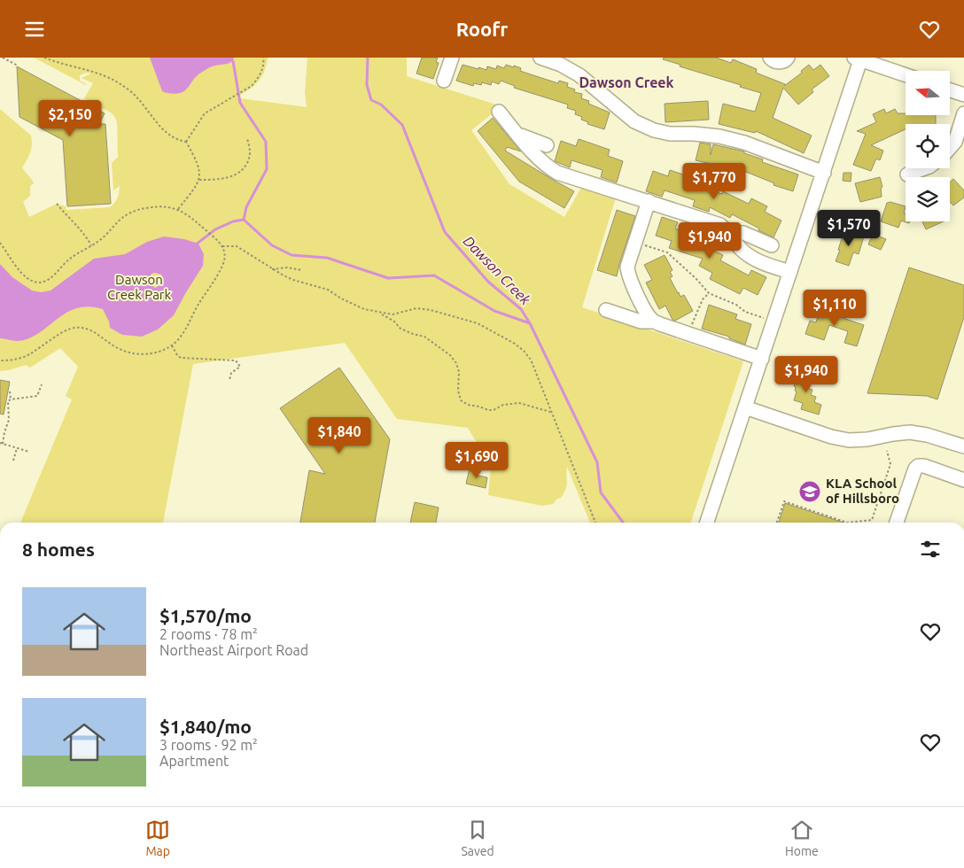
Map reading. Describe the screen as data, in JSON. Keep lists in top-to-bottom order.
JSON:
{
  "districts": ["Dawson Creek"],
  "water": ["Dawson Creek"],
  "parks": ["Dawson Creek Park"],
  "places": {
    "school or university": ["KLA School of Hillsboro"]
  },
  "north": "left",
  "page": {
    "header": "Roofr",
    "price": [
      "$2,150",
      "$1,770",
      "$1,570",
      "$1,940",
      "$1,110",
      "$1,940",
      "$1,840",
      "$1,690"
    ],
    "heading": "8 homes",
    "list": [
      {
        "name": "$1,570/mo",
        "note": "2 rooms · 78 m² · Northeast Airport Road"
      },
      {
        "name": "$1,840/mo",
        "note": "3 rooms · 92 m² · Apartment"
      }
    ],
    "tabs": ["Map", "Saved", "Home"]
  }
}
